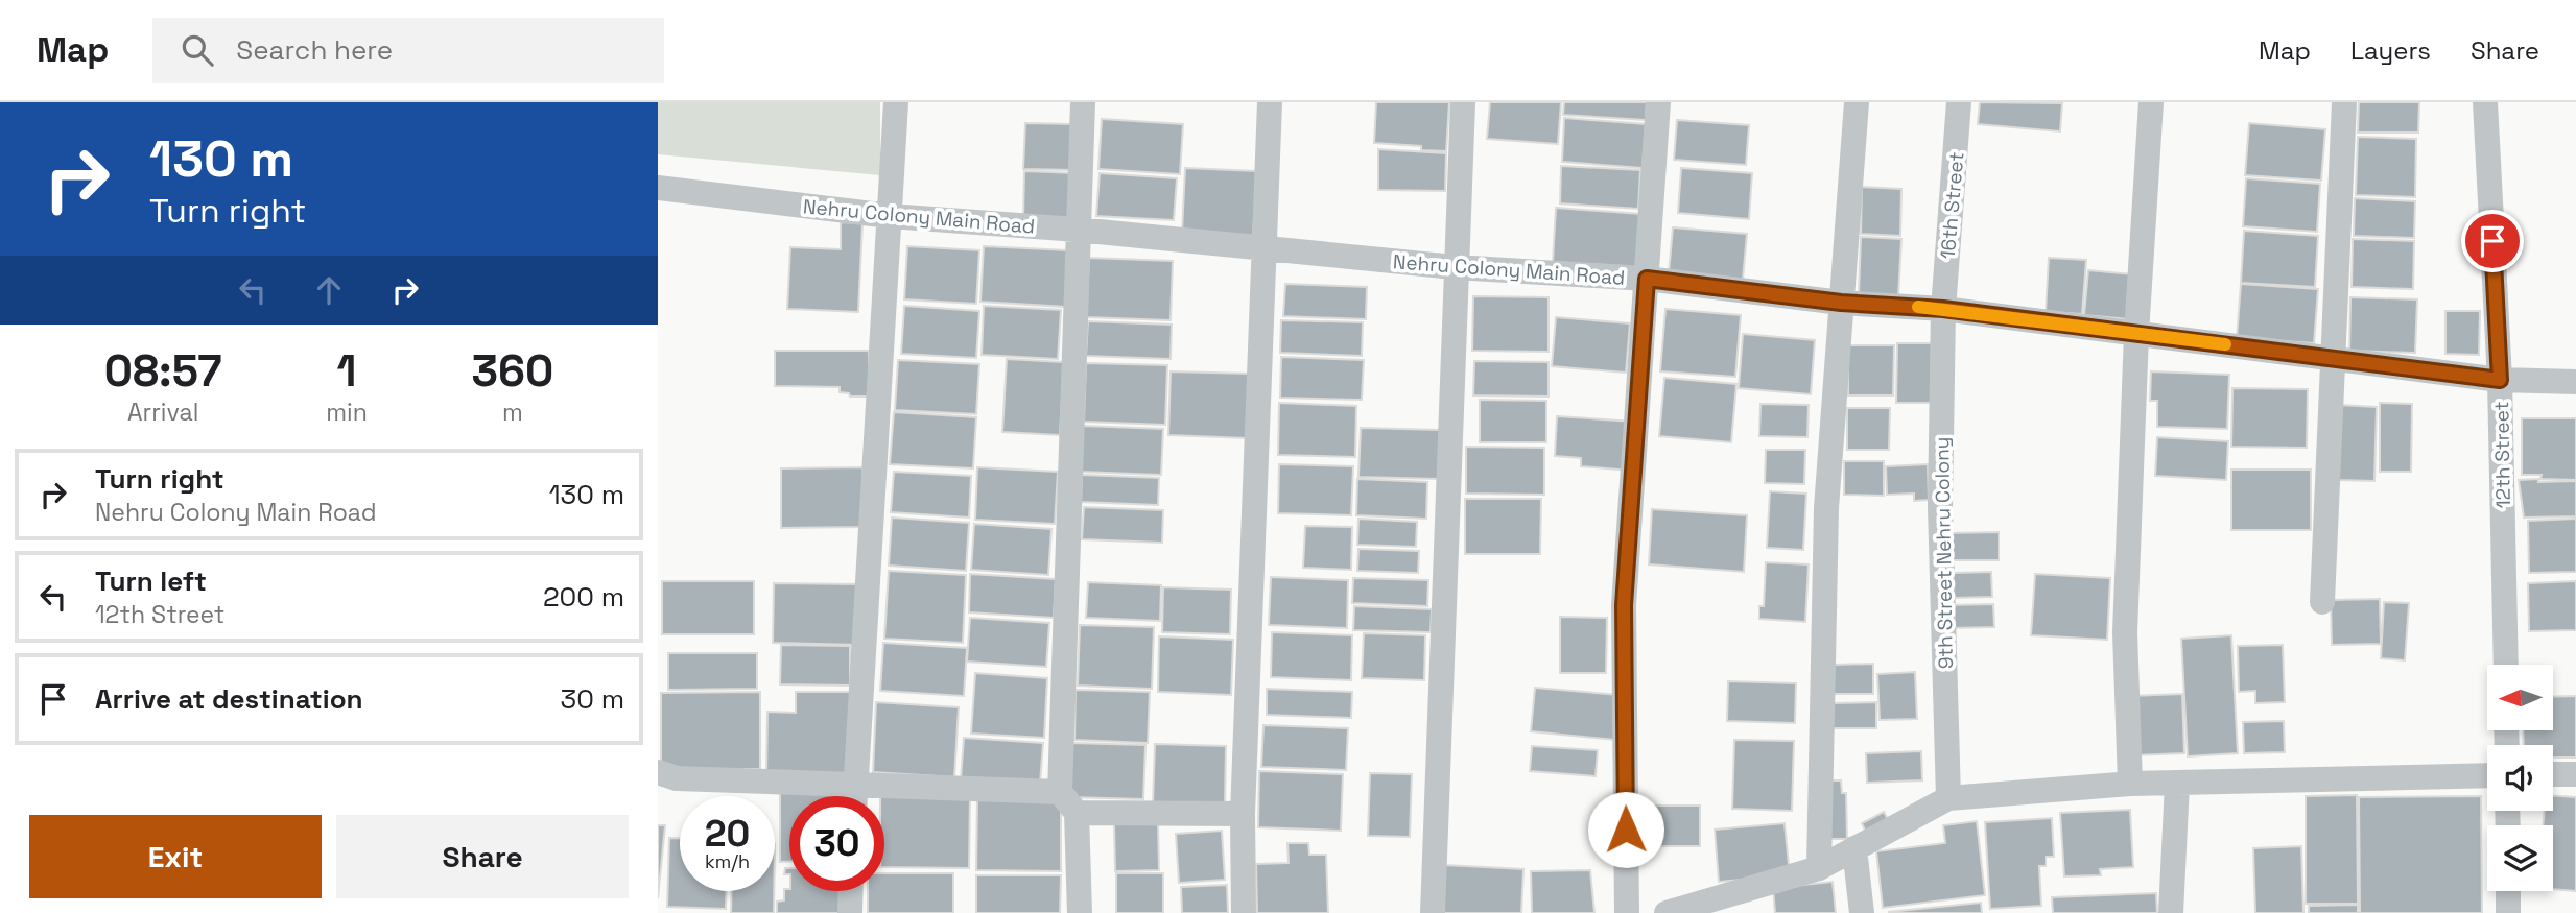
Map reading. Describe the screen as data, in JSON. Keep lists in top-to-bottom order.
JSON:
{
  "streets": {
    "street": [
      "16th Street",
      "Nehru Colony Main Road",
      "12th Street",
      "9th Street Nehru Colony"
    ]
  },
  "crossings": [
    ["16th Street", "Nehru Colony Main Road"],
    ["16th Street", "9th Street Nehru Colony"],
    ["Nehru Colony Main Road", "12th Street"],
    ["Nehru Colony Main Road", "9th Street Nehru Colony"]
  ],
  "north": "left",
  "page": {
    "header": "Map",
    "search": "Search here",
    "nav": ["Map", "Layers", "Share"],
    "turn": ["130 m", "Turn right"],
    "eta": [
      "08:57",
      "Arrival",
      "1",
      "min",
      "360",
      "m"
    ],
    "list": [
      {
        "name": "Turn right",
        "note": "Nehru Colony Main Road",
        "value": "130 m"
      },
      {
        "name": "Turn left",
        "note": "12th Street",
        "value": "200 m"
      },
      {
        "name": "Arrive at destination",
        "value": "30 m"
      }
    ],
    "speed": "20 km/h",
    "limit": "30",
    "buttons": ["Exit", "Share"]
  }
}
